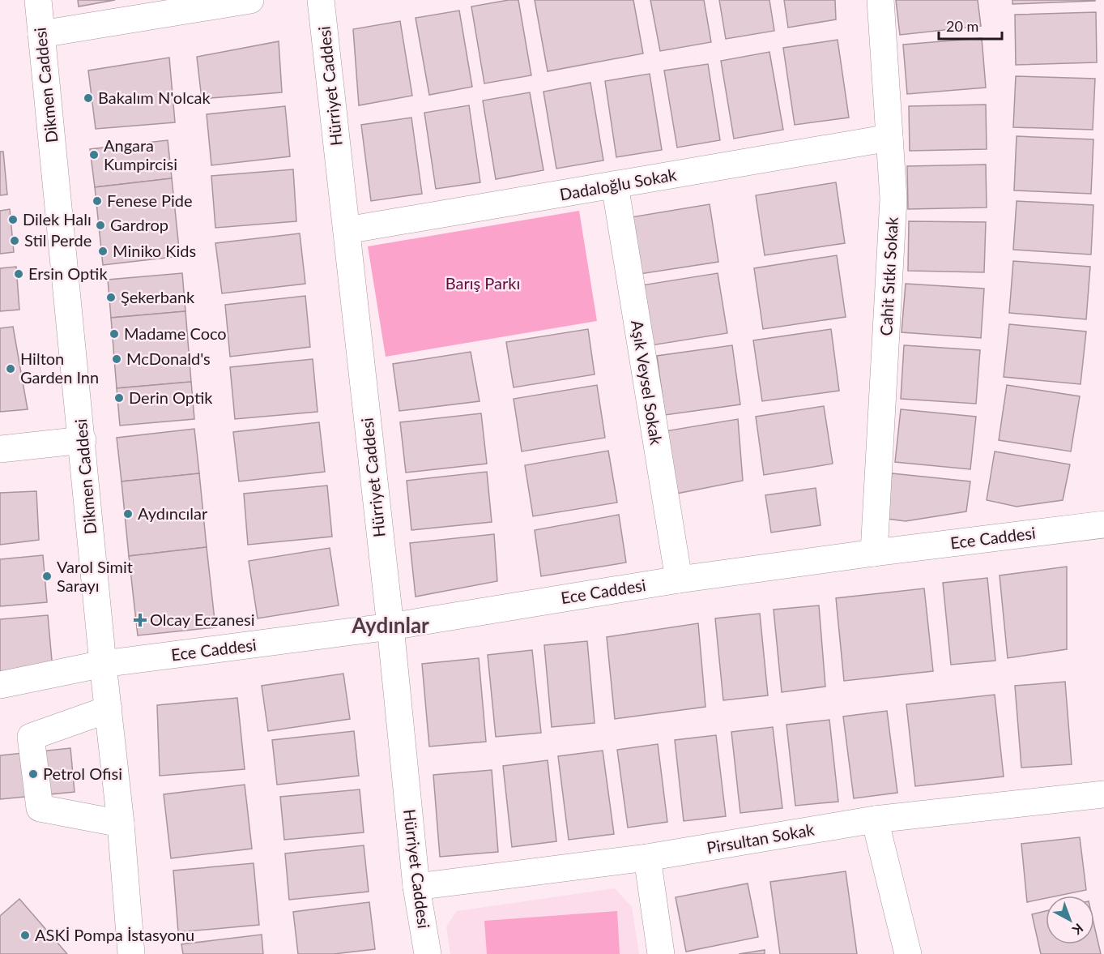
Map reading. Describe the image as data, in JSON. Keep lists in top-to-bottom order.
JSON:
{
  "streets": {
    "street": [
      "Dikmen Caddesi",
      "Hürriyet Caddesi",
      "Dadaloğlu Sokak",
      "Cahit Sıtkı Sokak",
      "Aşık Veysel Sokak",
      "Ece Caddesi",
      "Pirsultan Sokak"
    ]
  },
  "crossings": [
    ["Dikmen Caddesi", "Ece Caddesi"],
    ["Hürriyet Caddesi", "Dadaloğlu Sokak"],
    ["Hürriyet Caddesi", "Ece Caddesi"],
    ["Hürriyet Caddesi", "Pirsultan Sokak"],
    ["Dadaloğlu Sokak", "Cahit Sıtkı Sokak"],
    ["Dadaloğlu Sokak", "Aşık Veysel Sokak"],
    ["Cahit Sıtkı Sokak", "Ece Caddesi"],
    ["Aşık Veysel Sokak", "Ece Caddesi"]
  ],
  "districts": ["Aydınlar"],
  "parks": ["Barış Parkı"],
  "places": {
    "other": [
      "Bakalım N'olcak",
      "Angara Kumpircisi",
      "Fenese Pide",
      "Dilek Halı",
      "Gardrop",
      "Stil Perde",
      "Miniko Kids",
      "Ersin Optik",
      "Şekerbank",
      "Madame Coco",
      "McDonald's",
      "Hilton Garden Inn",
      "Derin Optik",
      "Aydıncılar",
      "Varol Simit Sarayı",
      "Petrol Ofisi",
      "ASKİ Pompa İstasyonu"
    ],
    "health": ["Olcay Eczanesi"]
  },
  "scale_bar": "20 m",
  "north": "bottom right"
}
